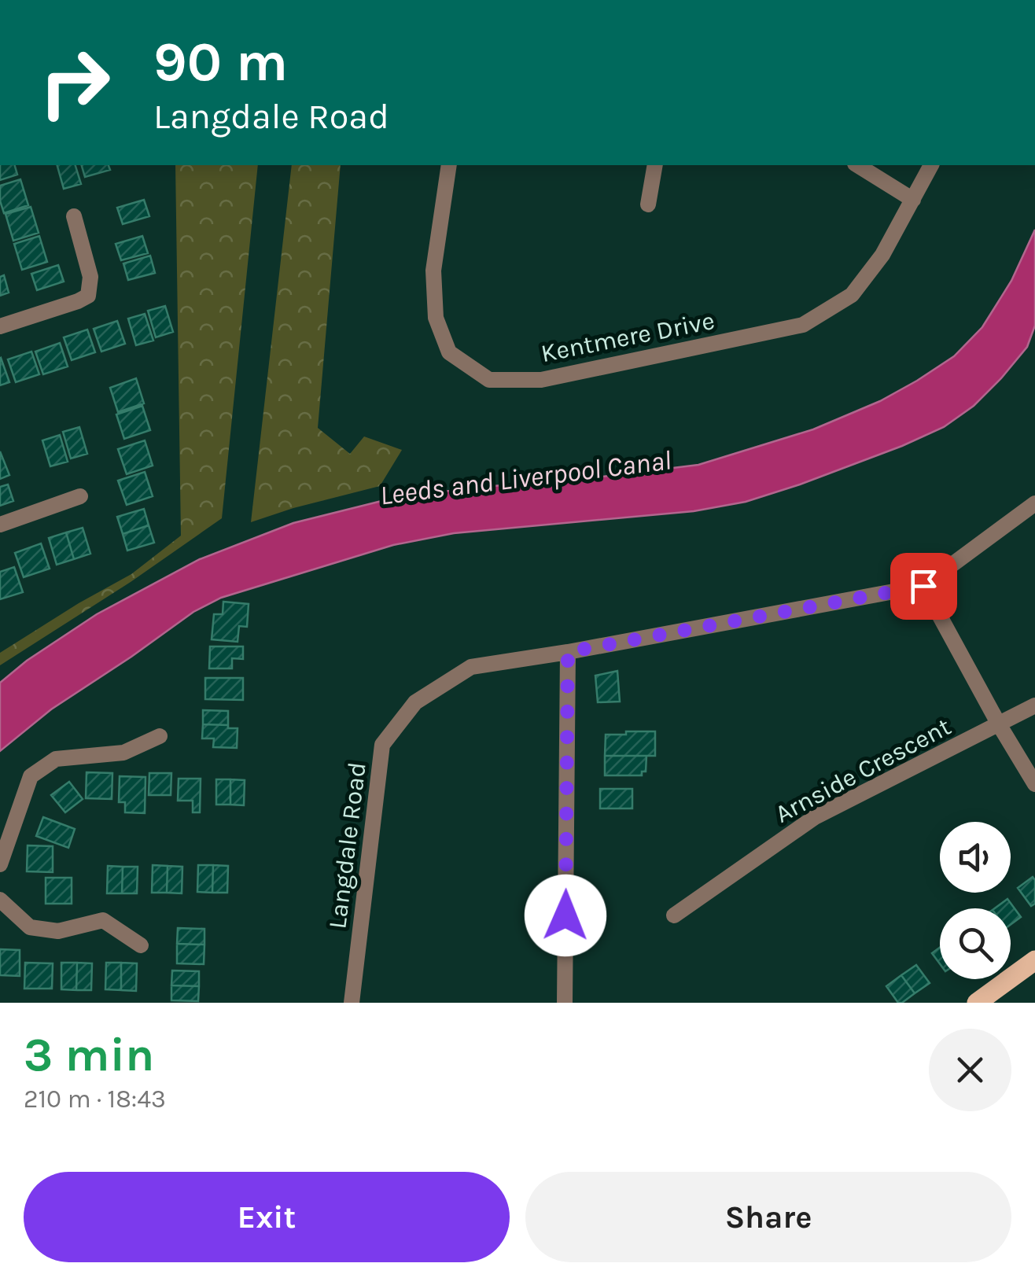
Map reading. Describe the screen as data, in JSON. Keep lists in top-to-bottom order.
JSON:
{
  "streets": {
    "street": ["Kentmere Drive", "Arnside Crescent", "Langdale Road"]
  },
  "water": ["Leeds and Liverpool Canal"],
  "page": {
    "turn": ["90 m", "Langdale Road"],
    "heading": ["3 min", "210 m · 18:43"],
    "buttons": ["Exit", "Share"]
  }
}
